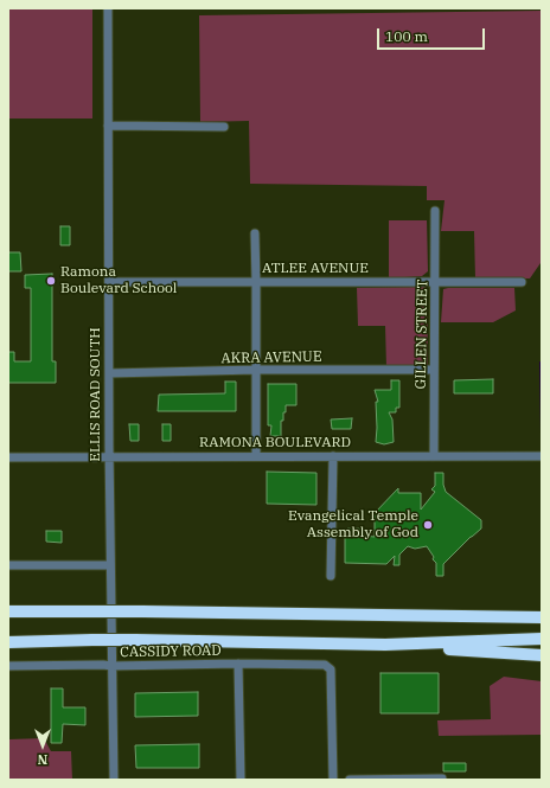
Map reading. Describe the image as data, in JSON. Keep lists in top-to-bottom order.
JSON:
{
  "streets": {
    "street": [
      "ATLEE AVENUE",
      "GILLEN STREET",
      "AKRA AVENUE",
      "ELLIS ROAD SOUTH",
      "RAMONA BOULEVARD",
      "CASSIDY ROAD"
    ]
  },
  "crossings": [
    ["ATLEE AVENUE", "GILLEN STREET"],
    ["ATLEE AVENUE", "ELLIS ROAD SOUTH"],
    ["GILLEN STREET", "AKRA AVENUE"],
    ["GILLEN STREET", "RAMONA BOULEVARD"],
    ["AKRA AVENUE", "ELLIS ROAD SOUTH"],
    ["ELLIS ROAD SOUTH", "RAMONA BOULEVARD"],
    ["ELLIS ROAD SOUTH", "CASSIDY ROAD"]
  ],
  "places": ["Ramona Boulevard School", "Evangelical Temple Assembly of God"],
  "scale_bar": "100 m",
  "north": "bottom"
}
